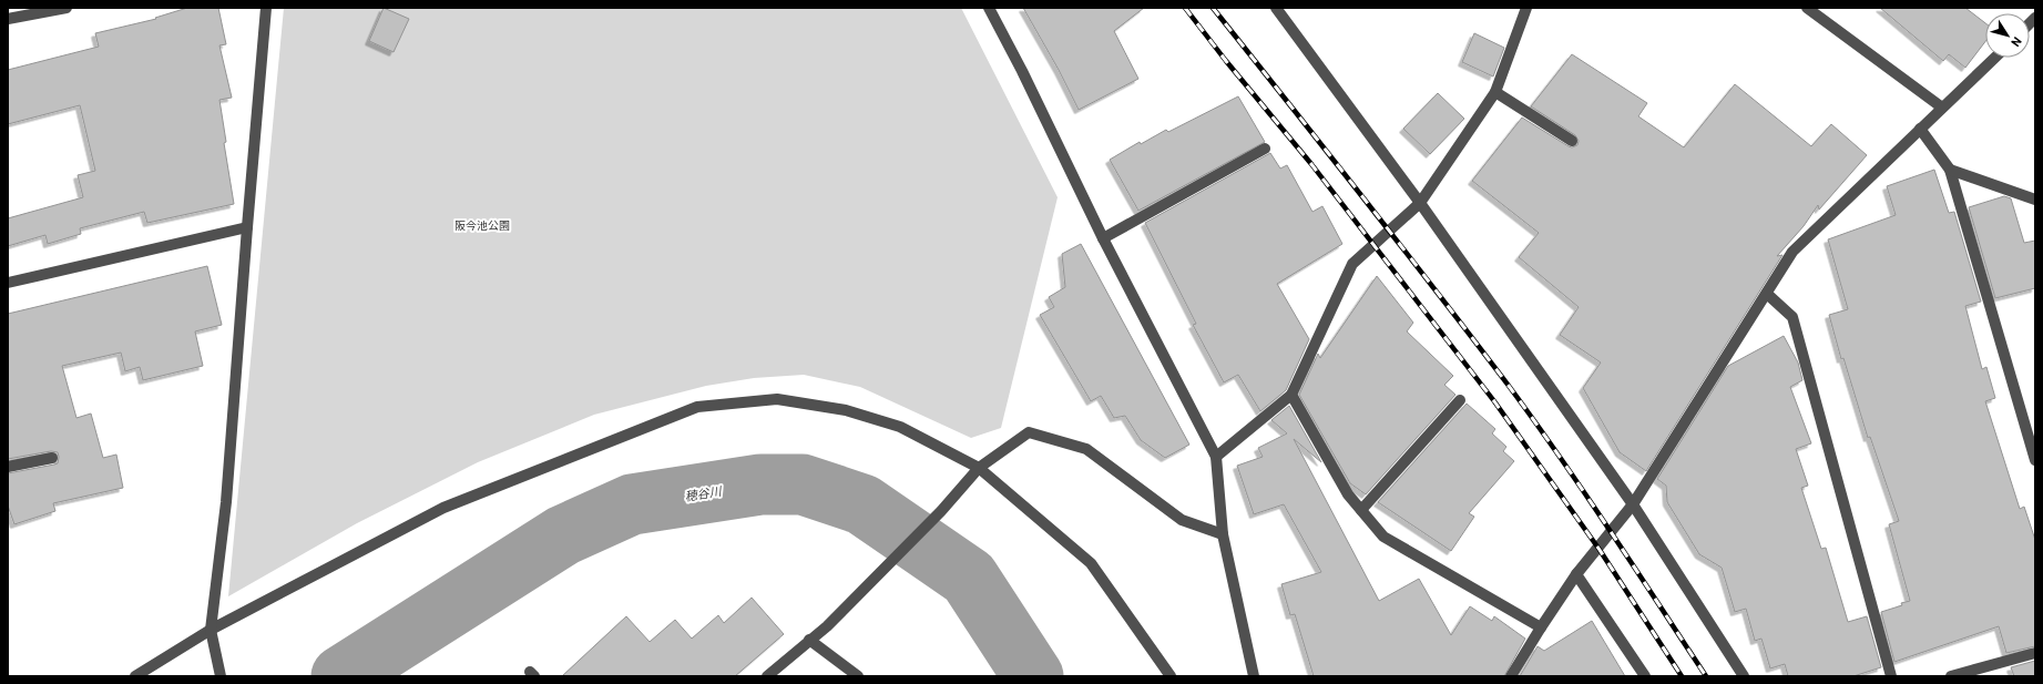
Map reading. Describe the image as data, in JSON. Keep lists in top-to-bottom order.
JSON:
{
  "water": ["穂谷川"],
  "parks": ["阪今池公園"],
  "north": "bottom right"
}
